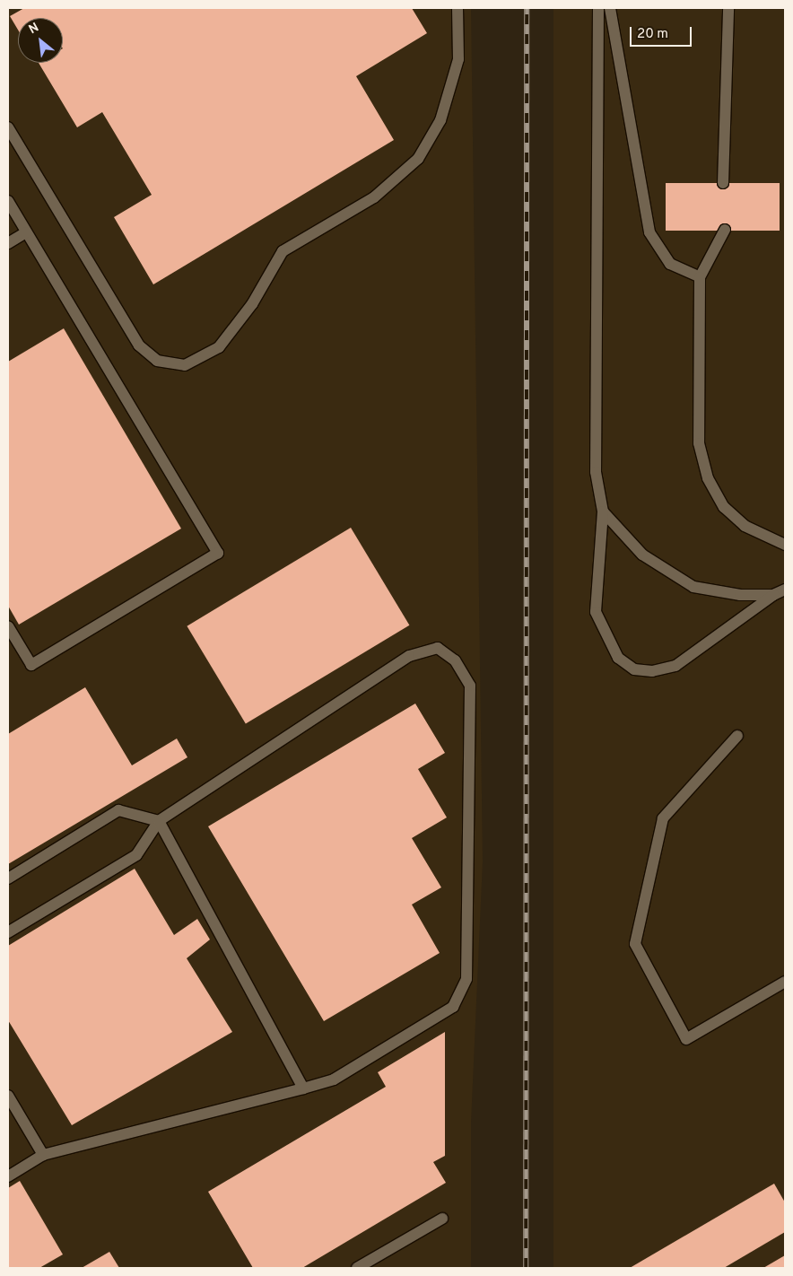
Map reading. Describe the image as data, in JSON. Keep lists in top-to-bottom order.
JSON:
{
  "scale_bar": "20 m",
  "north": "top left"
}
